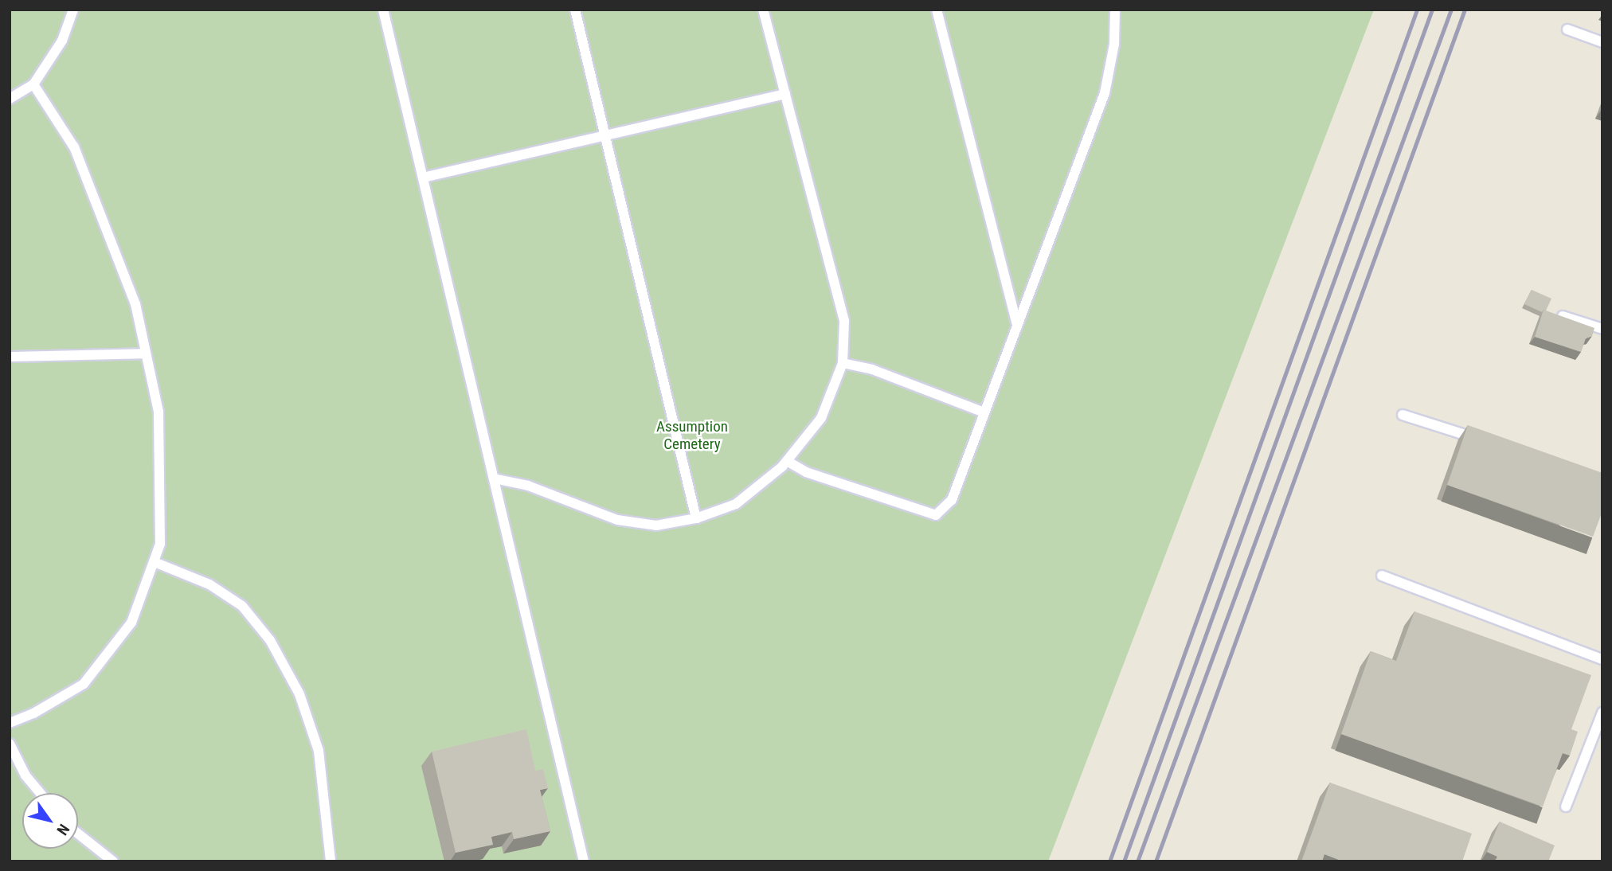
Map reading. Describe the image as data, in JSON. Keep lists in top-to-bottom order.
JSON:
{
  "parks": ["Assumption Cemetery"],
  "north": "bottom right"
}
